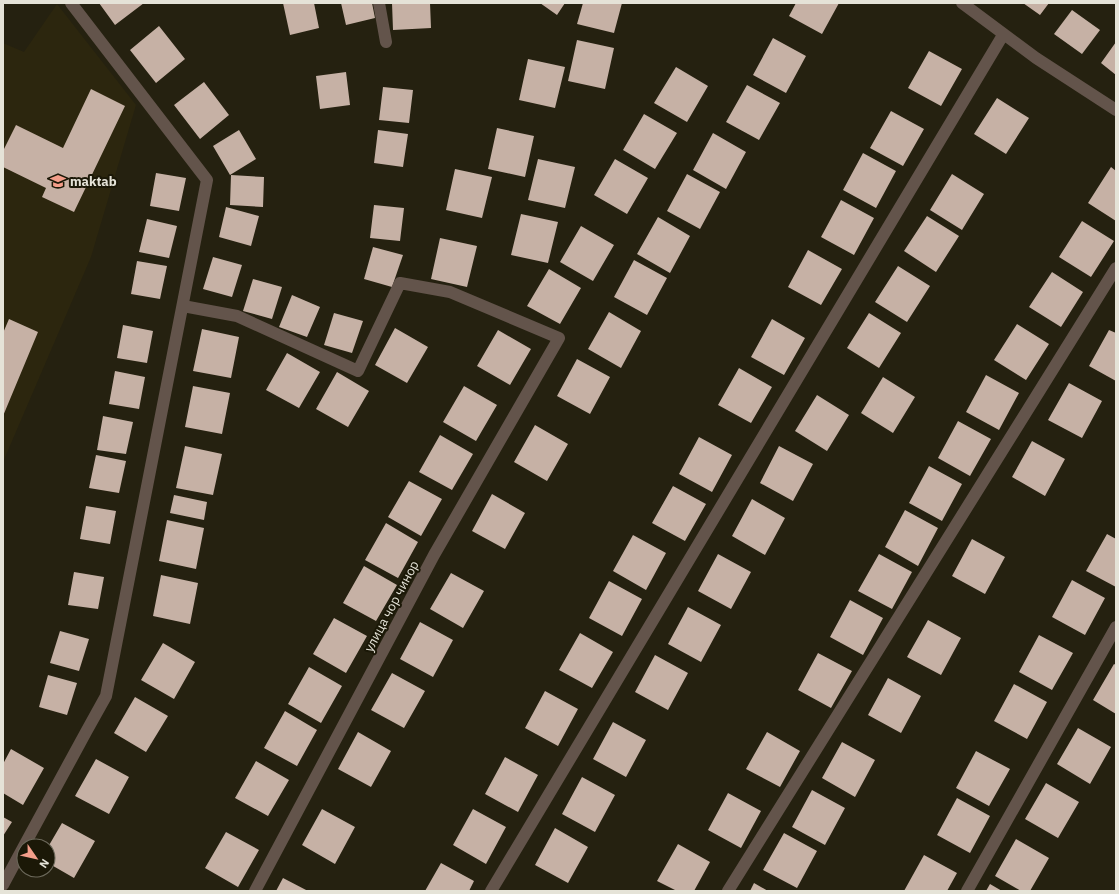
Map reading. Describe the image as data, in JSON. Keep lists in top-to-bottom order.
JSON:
{
  "streets": {
    "street": ["улица чор чинор"]
  },
  "places": {
    "school or university": ["maktab"]
  },
  "north": "bottom right"
}
